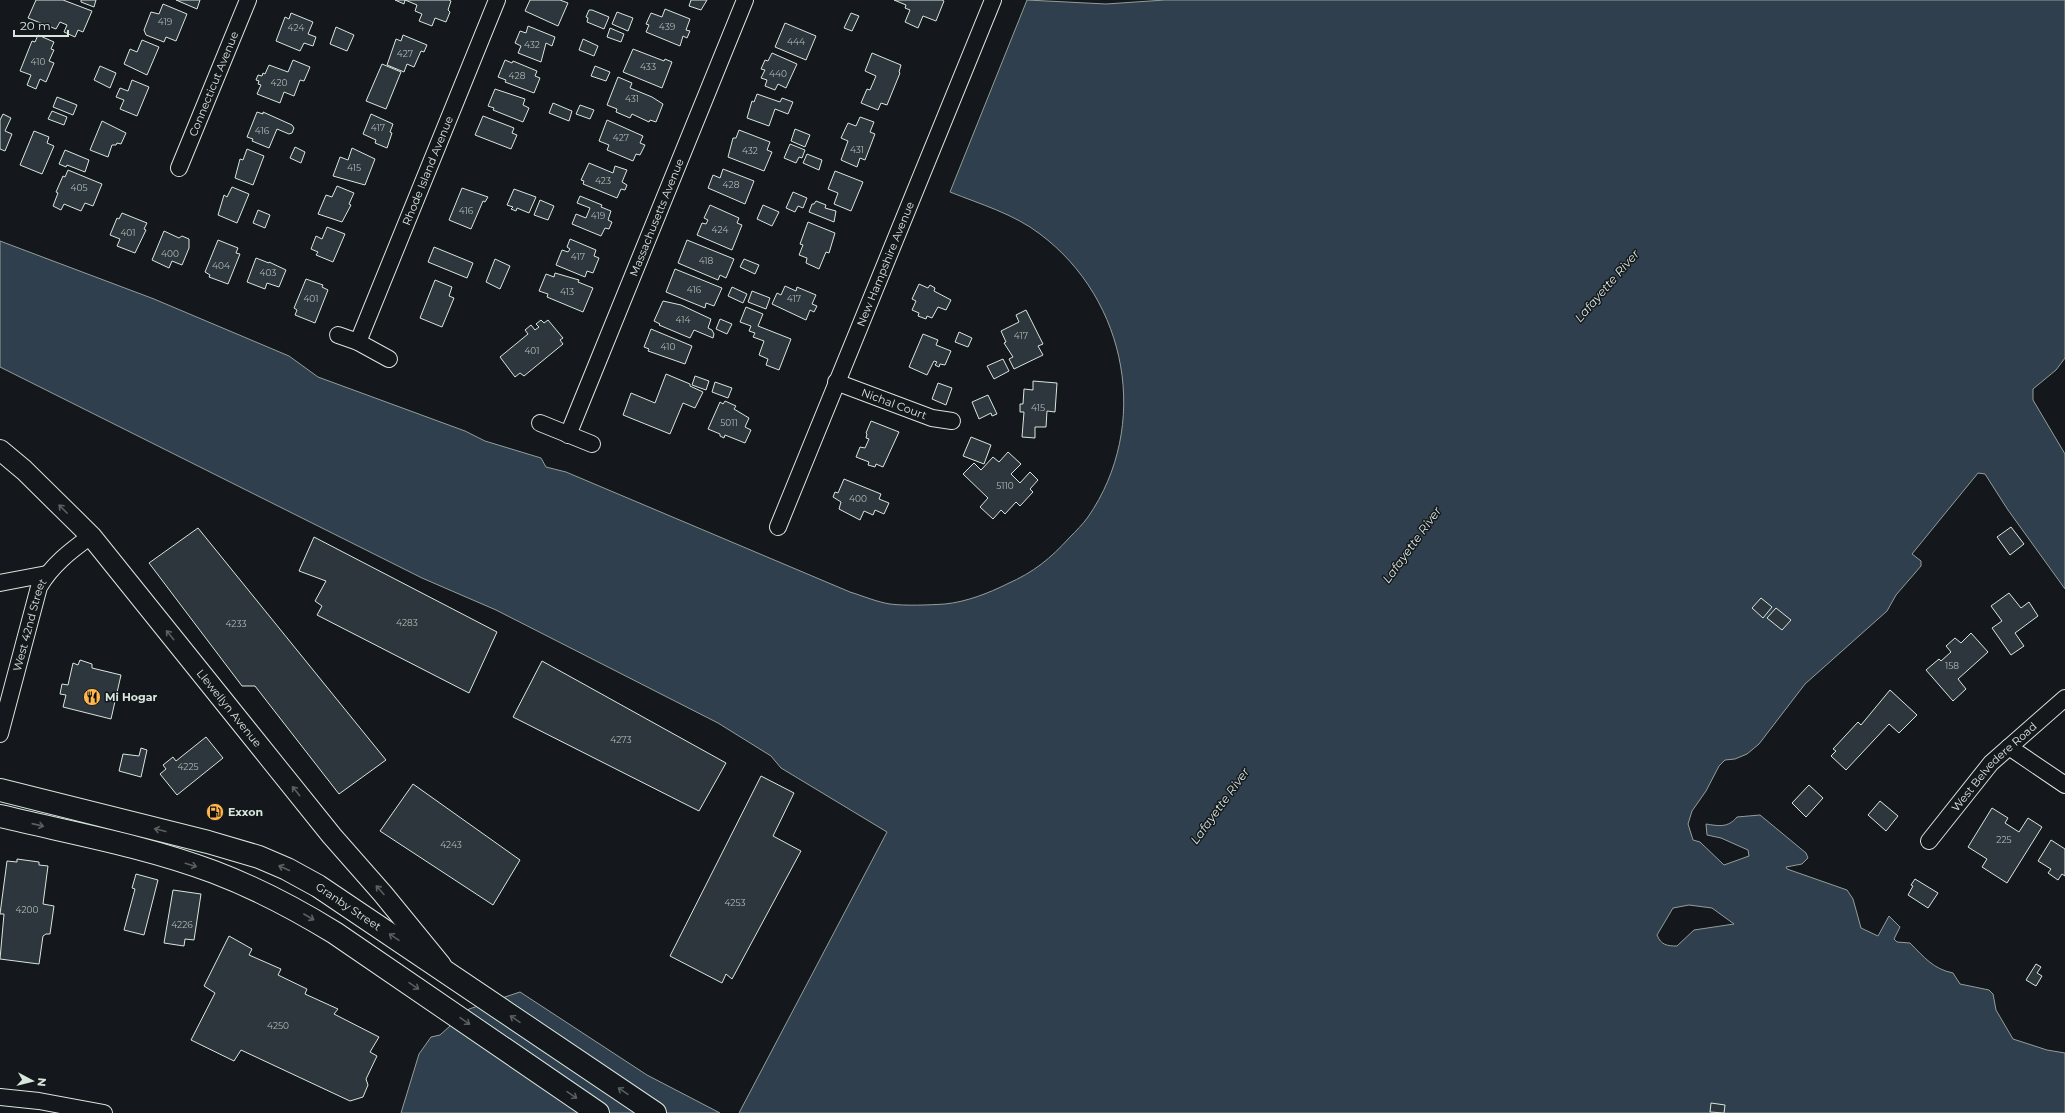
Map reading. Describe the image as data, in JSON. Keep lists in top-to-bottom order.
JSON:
{
  "streets": {
    "main road": ["Granby Street"],
    "street": [
      "Connecticut Avenue",
      "Rhode Island Avenue",
      "Massachusetts Avenue",
      "New Hampshire Avenue",
      "Nichal Court",
      "West 42nd Street",
      "Llewellyn Avenue",
      "West Belvedere Road"
    ]
  },
  "crossings": [
    ["New Hampshire Avenue", "Nichal Court"],
    ["West 42nd Street", "Llewellyn Avenue"],
    ["Llewellyn Avenue", "Granby Street"]
  ],
  "one_way": ["Llewellyn Avenue"],
  "water": ["Lafayette River"],
  "places": {
    "restaurant": ["Mi Hogar"],
    "fuel station": ["Exxon"]
  },
  "house_numbers": [
    "419",
    "439",
    "424",
    "444",
    "432",
    "427",
    "410",
    "433",
    "440",
    "428",
    "420",
    "431",
    "417",
    "416",
    "427",
    "431",
    "432",
    "415",
    "423",
    "428",
    "405",
    "416",
    "419",
    "424",
    "401",
    "400",
    "417",
    "418",
    "404",
    "403",
    "416",
    "413",
    "401",
    "417",
    "414",
    "417",
    "410",
    "401",
    "415",
    "5011",
    "5110",
    "400",
    "4283",
    "4233",
    "158",
    "4273",
    "4225",
    "225",
    "4243",
    "4253",
    "4200",
    "4226",
    "4250"
  ],
  "scale_bar": "20 m",
  "north": "right"
}
